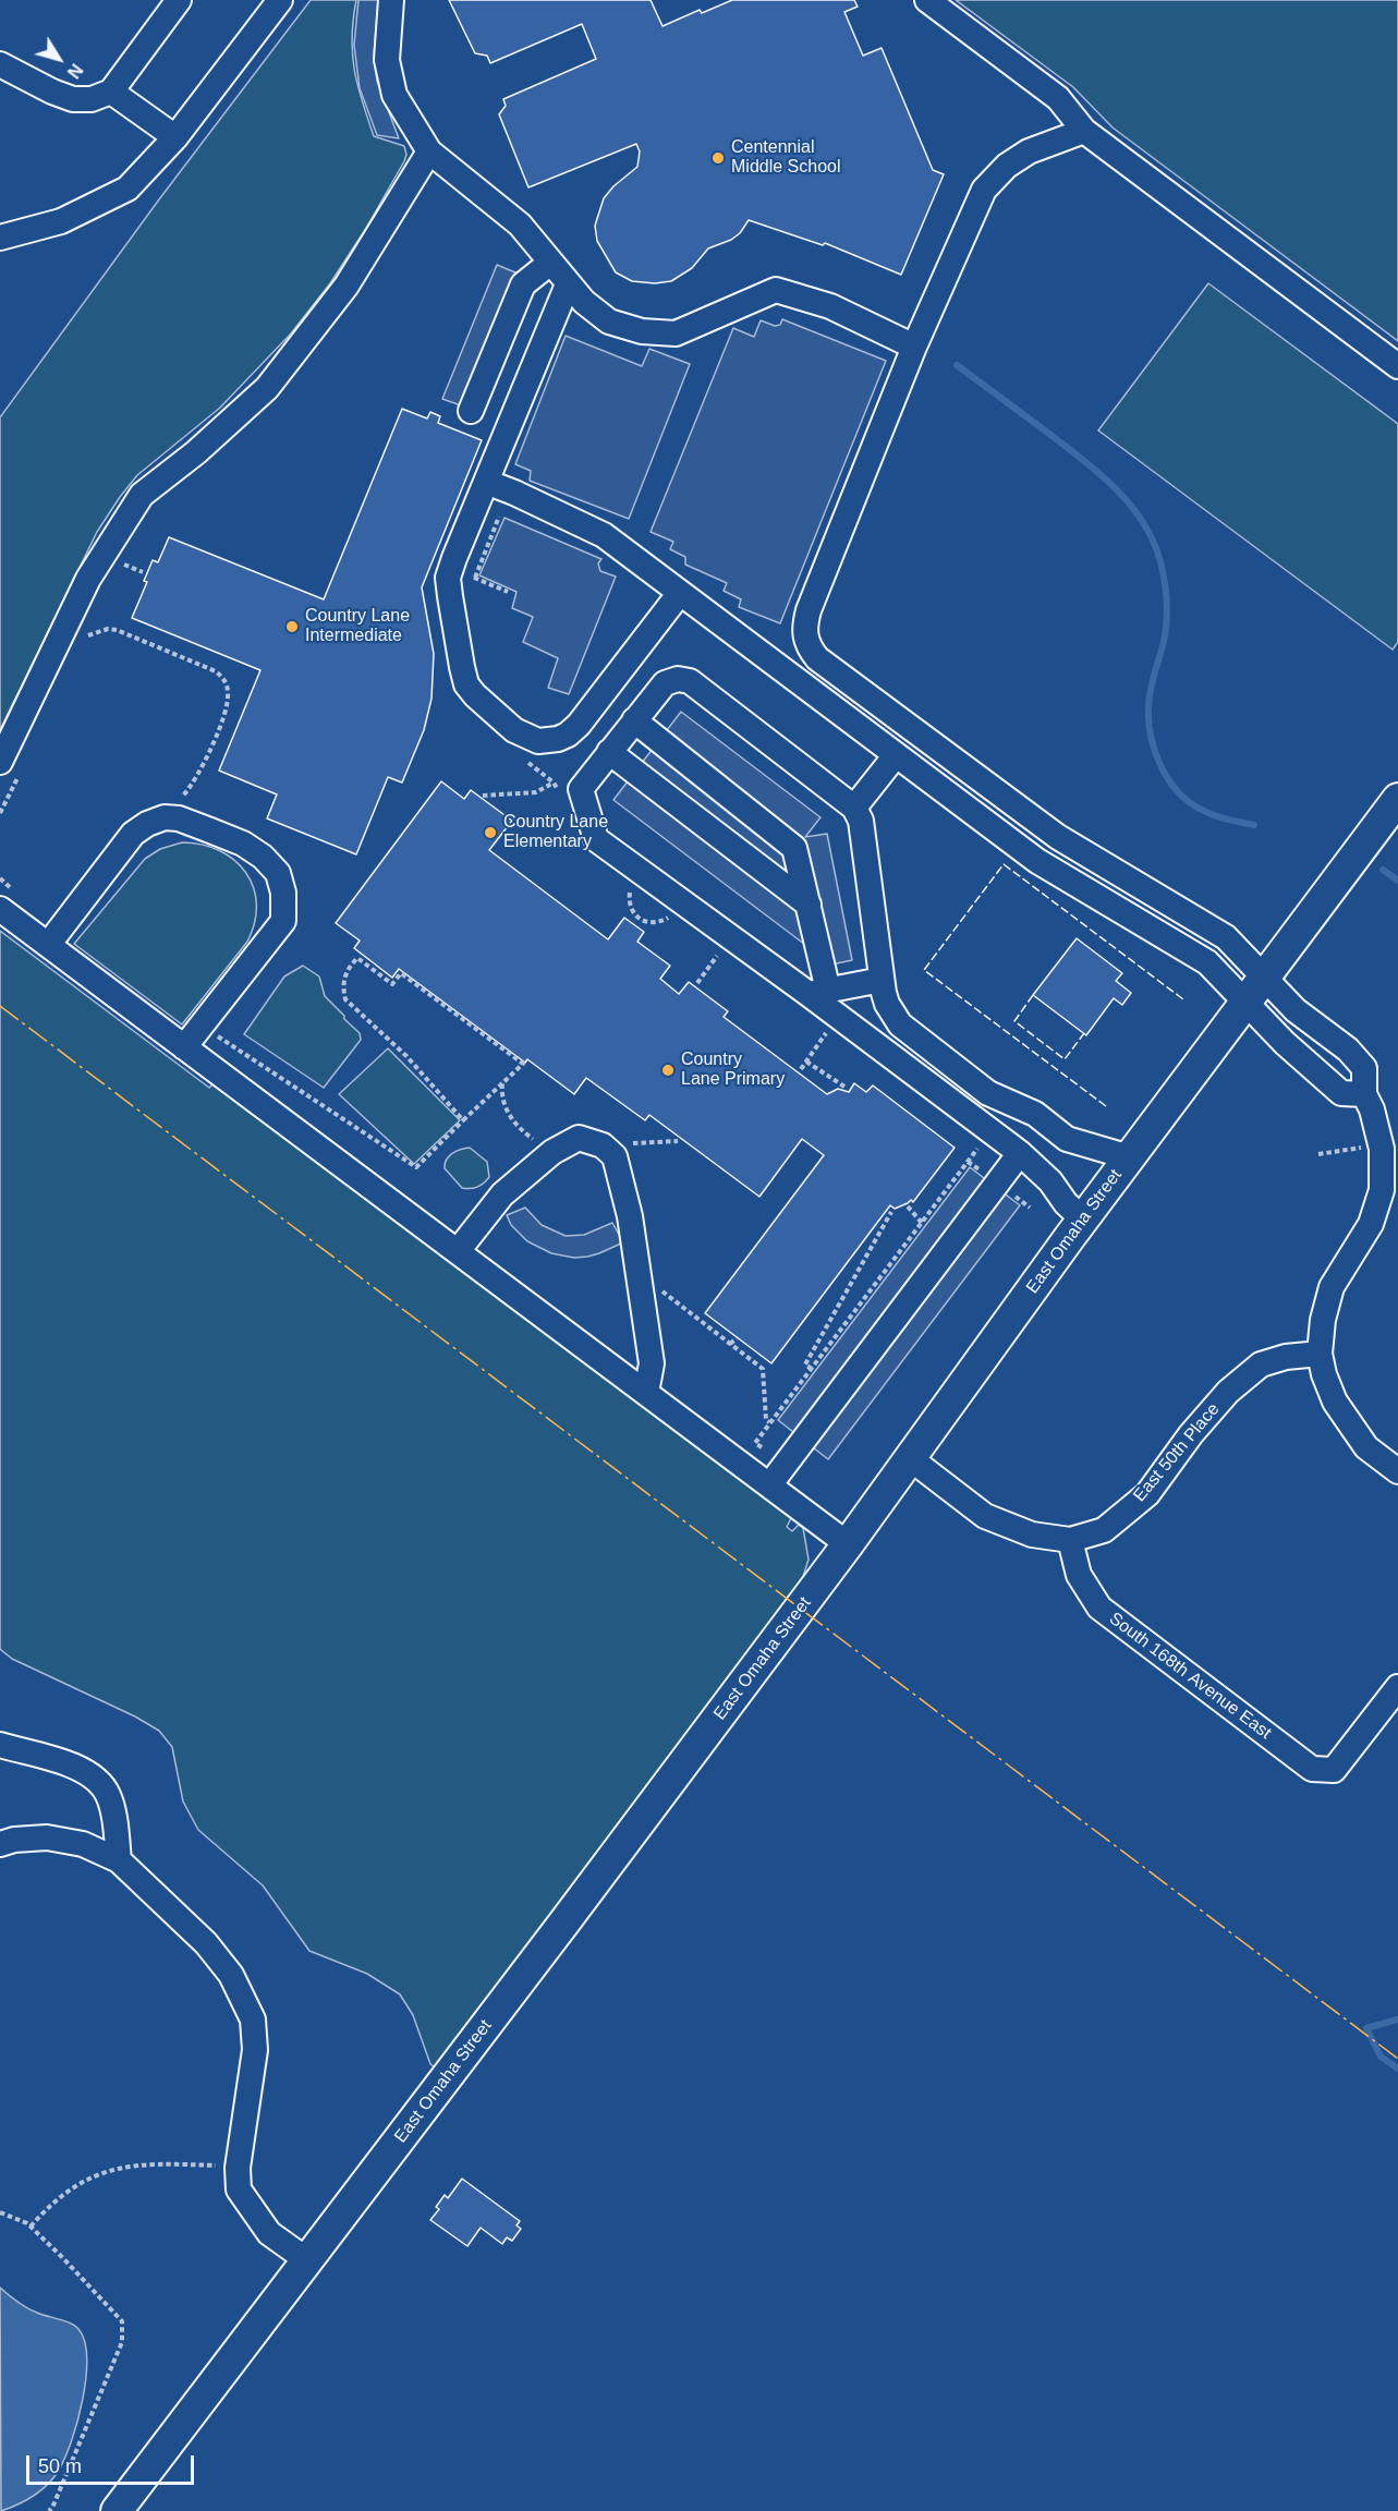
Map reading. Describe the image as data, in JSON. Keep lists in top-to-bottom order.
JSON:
{
  "streets": {
    "main road": ["East Omaha Street"],
    "street": ["East 50th Place", "South 168th Avenue East"]
  },
  "crossings": [
    ["East 50th Place", "South 168th Avenue East"]
  ],
  "places": [
    "Centennial Middle School",
    "Country Lane Intermediate",
    "Country Lane Elementary",
    "Country Lane Primary"
  ],
  "scale_bar": "50 m",
  "north": "bottom right"
}
